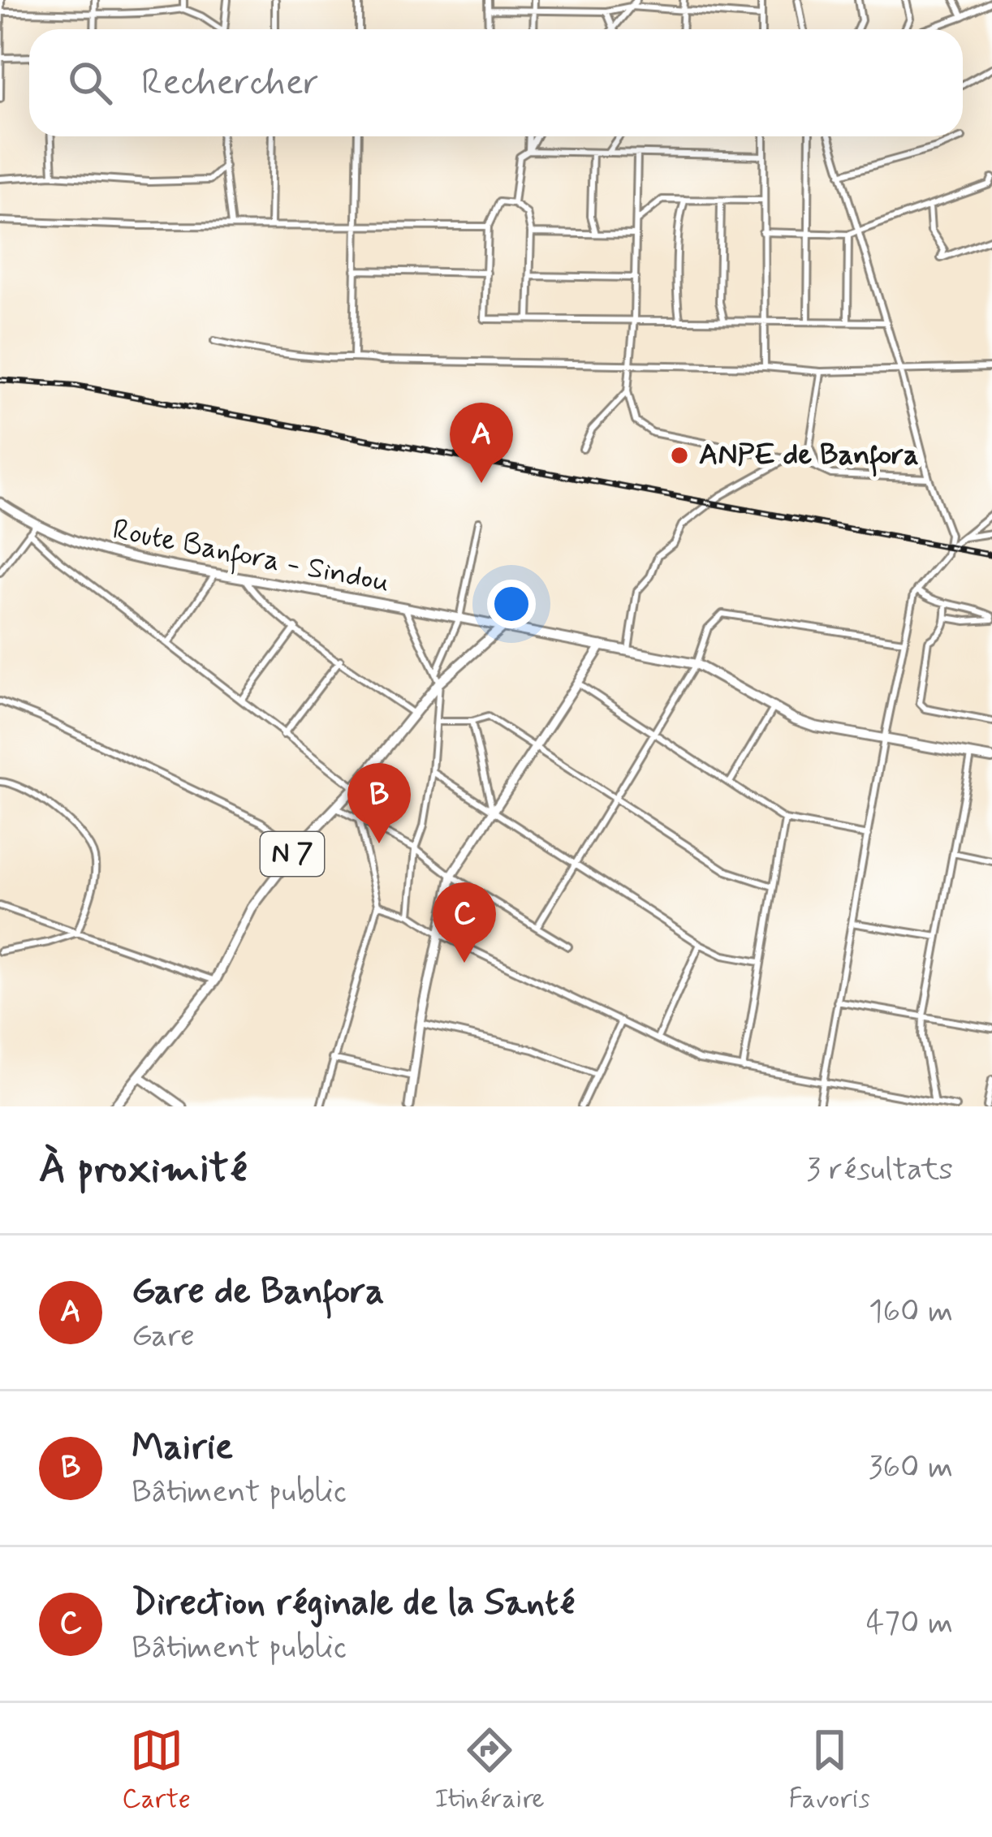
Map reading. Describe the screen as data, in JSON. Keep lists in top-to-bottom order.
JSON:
{
  "streets": {
    "highway": ["N 7"],
    "main road": ["Route Banfora - Sindou"]
  },
  "crossings": [
    ["Route Banfora - Sindou", "N 7"]
  ],
  "places": ["ANPE de Banfora"],
  "page": {
    "search": "Rechercher",
    "pins": ["A", "B", "C"],
    "heading": ["À proximité", "3 résultats"],
    "list": [
      {
        "mark": "A",
        "name": "Gare de Banfora",
        "note": "Gare",
        "value": "160 m"
      },
      {
        "mark": "B",
        "name": "Mairie",
        "note": "Bâtiment public",
        "value": "360 m"
      },
      {
        "mark": "C",
        "name": "Direction réginale de la Santé",
        "note": "Bâtiment public",
        "value": "470 m"
      }
    ],
    "nav": ["Carte", "Itinéraire", "Favoris"]
  }
}
